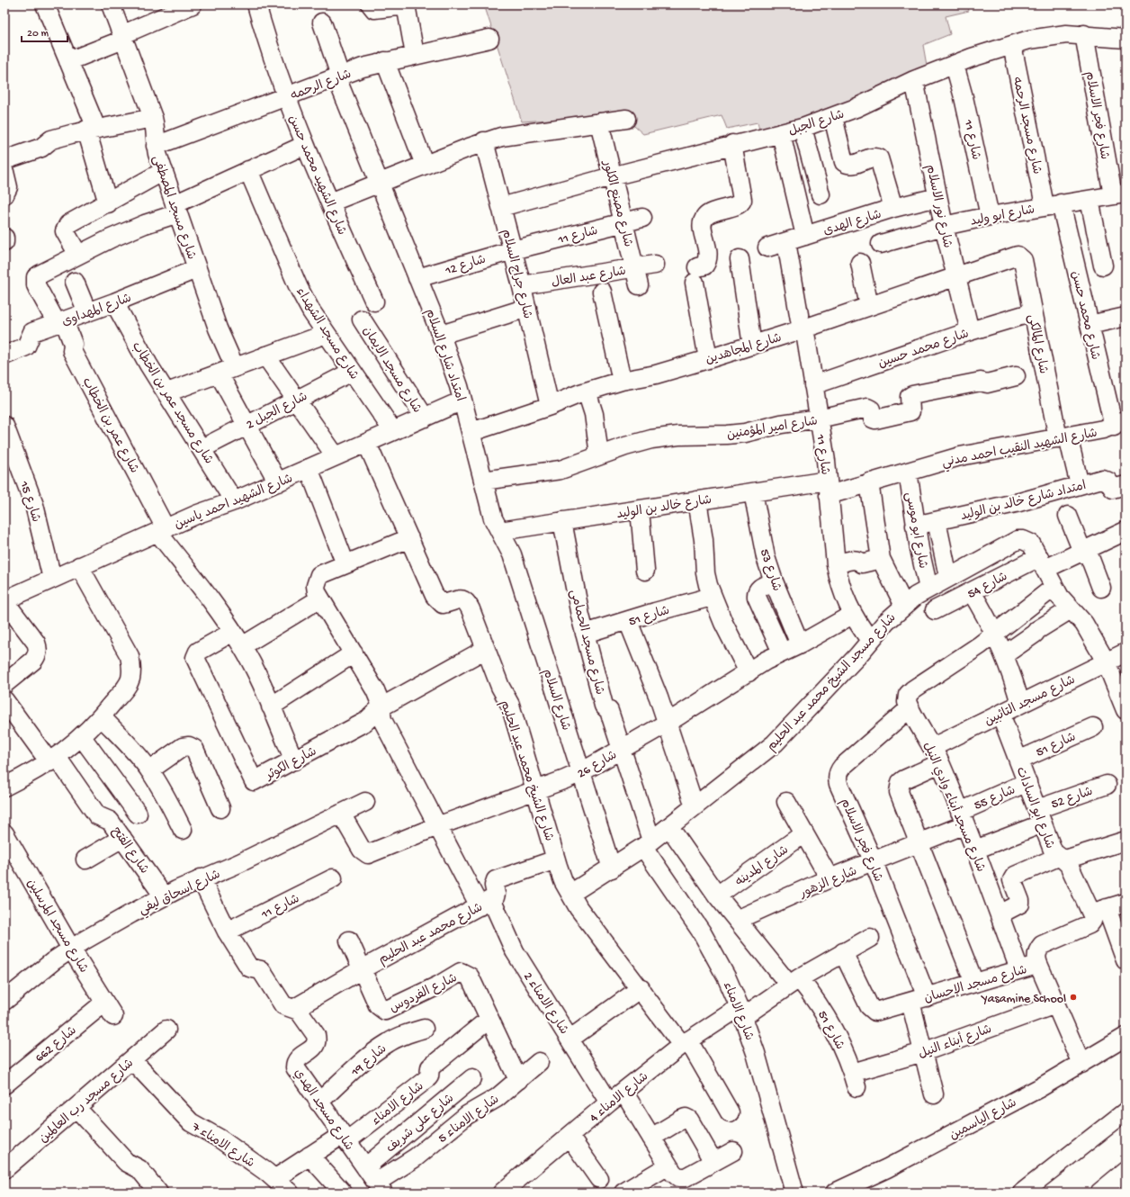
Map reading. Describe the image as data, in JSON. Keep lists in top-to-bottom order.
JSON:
{
  "streets": {
    "street": [
      "شارع الرحمه",
      "شارع فجر الاسلام",
      "شارع الجبل",
      "شارع مسجد الرحمه",
      "شارع 11",
      "شارع الشهيد محمد حسن",
      "شارع مصنع الكلور",
      "شارع نور الاسلام",
      "شارع مسجد المصطفى",
      "شارع ابو وليد",
      "شارع الهدى",
      "شارع 12",
      "شارع جراج السلام",
      "شارع عبد العال",
      "شارع المهداوى",
      "شارع محمد حسن",
      "شارع مسجد الشهداء",
      "شارع المالكى",
      "شارع المجاهدين",
      "شارع محمد حسين",
      "امتداد شارع السلام",
      "شارع مسجد الايمان",
      "شارع مسجد عمر بن الخطاب",
      "شارع الجبل 2",
      "شارع عمر بن الخطاب",
      "شارع امير المؤمنين",
      "شارع الشهيد النقيب احمد مدني",
      "امتداد شارع خالد بن الوليد",
      "شارع الشهيد احمد ياسين",
      "شارع 15",
      "شارع خالد بن الوليد",
      "شارع ابو موسى",
      "شارع 53",
      "شارع 54",
      "شارع 51",
      "شارع مسجد الحمامى",
      "شارع مسجد الشيخ محمد عبد الحليم",
      "شارع السلام",
      "شارع مسجد التائبين",
      "شارع الكوثر",
      "شارع 26",
      "شارع الشيخ محمد عبد الحليم",
      "شارع 55",
      "شارع 52",
      "شارع مسجد أبناء وادي النيل",
      "شارع ابو السادات",
      "شارع الفتح",
      "شارع المدينه",
      "شارع الزهور",
      "شارع اسحاق ليفي",
      "شارع مسجد المرسلين",
      "شارع محمد عبد الحليم",
      "شارع مسجد الإحسان",
      "شارع الفردوس",
      "شارع الامناء 2",
      "شارع الامناء",
      "شارع أبناء النيل",
      "شارع 662",
      "شارع 19",
      "شارع الامناء 4",
      "شارع مسجد رب العالمين",
      "شارع مسجد الهدي",
      "شارع الامناء 5",
      "شارع الياسمين",
      "شارع على شريف",
      "شارع الامناء 7"
    ]
  },
  "crossings": [
    ["شارع الرحمه", "شارع الشهيد محمد حسن"],
    ["شارع الرحمه", "شارع مسجد المصطفى"],
    ["شارع الرحمه", "امتداد شارع السلام"],
    ["شارع فجر الاسلام", "شارع الجبل"],
    ["شارع فجر الاسلام", "شارع ابو وليد"],
    ["شارع فجر الاسلام", "شارع مسجد أبناء وادي النيل"],
    ["شارع فجر الاسلام", "شارع الزهور"],
    ["شارع فجر الاسلام", "شارع مسجد الإحسان"],
    ["شارع فجر الاسلام", "شارع أبناء النيل"],
    ["شارع الجبل", "شارع مسجد الرحمه"],
    ["شارع الجبل", "شارع 11"],
    ["شارع الجبل", "شارع مصنع الكلور"],
    ["شارع الجبل", "شارع نور الاسلام"],
    ["شارع الجبل", "شارع جراج السلام"],
    ["شارع مسجد الرحمه", "شارع ابو وليد"],
    ["شارع مسجد الرحمه", "شارع محمد حسن"],
    ["شارع 11", "شارع مصنع الكلور"],
    ["شارع 11", "شارع ابو وليد"],
    ["شارع 11", "شارع الهدى"],
    ["شارع 11", "شارع 12"],
    ["شارع 11", "شارع جراج السلام"],
    ["شارع 11", "شارع المجاهدين"],
    ["شارع 11", "شارع محمد حسين"],
    ["شارع 11", "شارع امير المؤمنين"],
    ["شارع 11", "شارع الشهيد النقيب احمد مدني"],
    ["شارع 11", "شارع خالد بن الوليد"],
    ["شارع 11", "شارع مسجد الشيخ محمد عبد الحليم"],
    ["شارع 11", "شارع 26"],
    ["شارع 11", "شارع مسجد الهدي"],
    ["شارع مصنع الكلور", "شارع عبد العال"],
    ["شارع نور الاسلام", "شارع ابو وليد"],
    ["شارع نور الاسلام", "شارع الهدى"],
    ["شارع نور الاسلام", "شارع المجاهدين"],
    ["شارع نور الاسلام", "شارع محمد حسين"],
    ["شارع مسجد المصطفى", "شارع المهداوى"],
    ["شارع مسجد المصطفى", "شارع الجبل 2"],
    ["شارع مسجد المصطفى", "شارع الشهيد احمد ياسين"],
    ["شارع ابو وليد", "شارع محمد حسن"],
    ["شارع 12", "شارع جراج السلام"],
    ["شارع 12", "امتداد شارع السلام"],
    ["شارع جراج السلام", "شارع عبد العال"],
    ["شارع جراج السلام", "شارع المجاهدين"],
    ["شارع المهداوى", "شارع مسجد عمر بن الخطاب"],
    ["شارع المهداوى", "شارع عمر بن الخطاب"],
    ["شارع محمد حسن", "شارع الشهيد النقيب احمد مدني"],
    ["شارع مسجد الشهداء", "شارع الجبل 2"],
    ["شارع مسجد الشهداء", "شارع الشهيد احمد ياسين"],
    ["شارع المالكى", "شارع المجاهدين"],
    ["شارع المالكى", "شارع محمد حسين"],
    ["شارع المالكى", "شارع الشهيد النقيب احمد مدني"],
    ["شارع المالكى", "امتداد شارع خالد بن الوليد"],
    ["شارع المجاهدين", "امتداد شارع السلام"],
    ["امتداد شارع السلام", "شارع امير المؤمنين"],
    ["امتداد شارع السلام", "شارع الشهيد احمد ياسين"],
    ["امتداد شارع السلام", "شارع خالد بن الوليد"],
    ["امتداد شارع السلام", "شارع السلام"],
    ["شارع مسجد الايمان", "شارع الشهيد احمد ياسين"],
    ["شارع مسجد عمر بن الخطاب", "شارع الجبل 2"],
    ["شارع مسجد عمر بن الخطاب", "شارع الشهيد احمد ياسين"],
    ["شارع عمر بن الخطاب", "شارع الشهيد احمد ياسين"],
    ["شارع عمر بن الخطاب", "شارع الكوثر"],
    ["شارع الشهيد النقيب احمد مدني", "شارع خالد بن الوليد"],
    ["شارع الشهيد النقيب احمد مدني", "شارع ابو موسى"],
    ["امتداد شارع خالد بن الوليد", "شارع ابو موسى"],
    ["شارع الشهيد احمد ياسين", "شارع 15"],
    ["شارع الشهيد احمد ياسين", "شارع الشيخ محمد عبد الحليم"],
    ["شارع خالد بن الوليد", "شارع 53"],
    ["شارع خالد بن الوليد", "شارع مسجد الحمامى"],
    ["شارع خالد بن الوليد", "شارع السلام"],
    ["شارع ابو موسى", "شارع مسجد الشيخ محمد عبد الحليم"],
    ["شارع 53", "شارع 26"],
    ["شارع 54", "شارع مسجد الشيخ محمد عبد الحليم"],
    ["شارع 51", "شارع مسجد الحمامى"],
    ["شارع 51", "شارع مسجد الشيخ محمد عبد الحليم"],
    ["شارع 51", "شارع ابو السادات"],
    ["شارع 51", "شارع المدينه"],
    ["شارع 51", "شارع الزهور"],
    ["شارع 51", "شارع أبناء النيل"],
    ["شارع 51", "شارع الامناء 4"],
    ["شارع مسجد الحمامى", "شارع مسجد الشيخ محمد عبد الحليم"],
    ["شارع مسجد الحمامى", "شارع 26"],
    ["شارع مسجد الحمامى", "شارع الامناء"],
    ["شارع مسجد الشيخ محمد عبد الحليم", "شارع السلام"],
    ["شارع مسجد الشيخ محمد عبد الحليم", "شارع الشيخ محمد عبد الحليم"],
    ["شارع مسجد الشيخ محمد عبد الحليم", "شارع الامناء"],
    ["شارع السلام", "شارع 26"],
    ["شارع مسجد التائبين", "شارع مسجد أبناء وادي النيل"],
    ["شارع مسجد التائبين", "شارع ابو السادات"],
    ["شارع الكوثر", "شارع الشيخ محمد عبد الحليم"],
    ["شارع الكوثر", "شارع الامناء 2"],
    ["شارع 26", "شارع الشيخ محمد عبد الحليم"],
    ["شارع 26", "شارع اسحاق ليفي"],
    ["شارع 26", "شارع الامناء 2"],
    ["شارع الشيخ محمد عبد الحليم", "شارع محمد عبد الحليم"],
    ["شارع الشيخ محمد عبد الحليم", "شارع الامناء 4"],
    ["شارع 55", "شارع مسجد أبناء وادي النيل"],
    ["شارع 55", "شارع ابو السادات"],
    ["شارع 55", "شارع الزهور"],
    ["شارع 52", "شارع ابو السادات"],
    ["شارع مسجد أبناء وادي النيل", "شارع الزهور"],
    ["شارع مسجد أبناء وادي النيل", "شارع مسجد الإحسان"],
    ["شارع الفتح", "شارع اسحاق ليفي"],
    ["شارع اسحاق ليفي", "شارع مسجد المرسلين"],
    ["شارع اسحاق ليفي", "شارع مسجد الهدي"],
    ["شارع مسجد المرسلين", "شارع 662"],
    ["شارع محمد عبد الحليم", "شارع الفردوس"],
    ["شارع محمد عبد الحليم", "شارع الامناء 2"],
    ["شارع محمد عبد الحليم", "شارع مسجد الهدي"],
    ["شارع مسجد الإحسان", "شارع الامناء 4"],
    ["شارع الفردوس", "شارع الامناء"],
    ["شارع الفردوس", "شارع الامناء 5"],
    ["شارع الامناء 2", "شارع الامناء 4"],
    ["شارع الامناء", "شارع الامناء 4"],
    ["شارع الامناء", "شارع مسجد الهدي"],
    ["شارع الامناء", "شارع الامناء 7"],
    ["شارع 19", "شارع مسجد الهدي"],
    ["شارع مسجد رب العالمين", "شارع الامناء 7"],
    ["شارع مسجد الهدي", "شارع الامناء 5"],
    ["شارع مسجد الهدي", "شارع على شريف"]
  ],
  "places": ["Yasamine School"],
  "scale_bar": "20 m"
}
